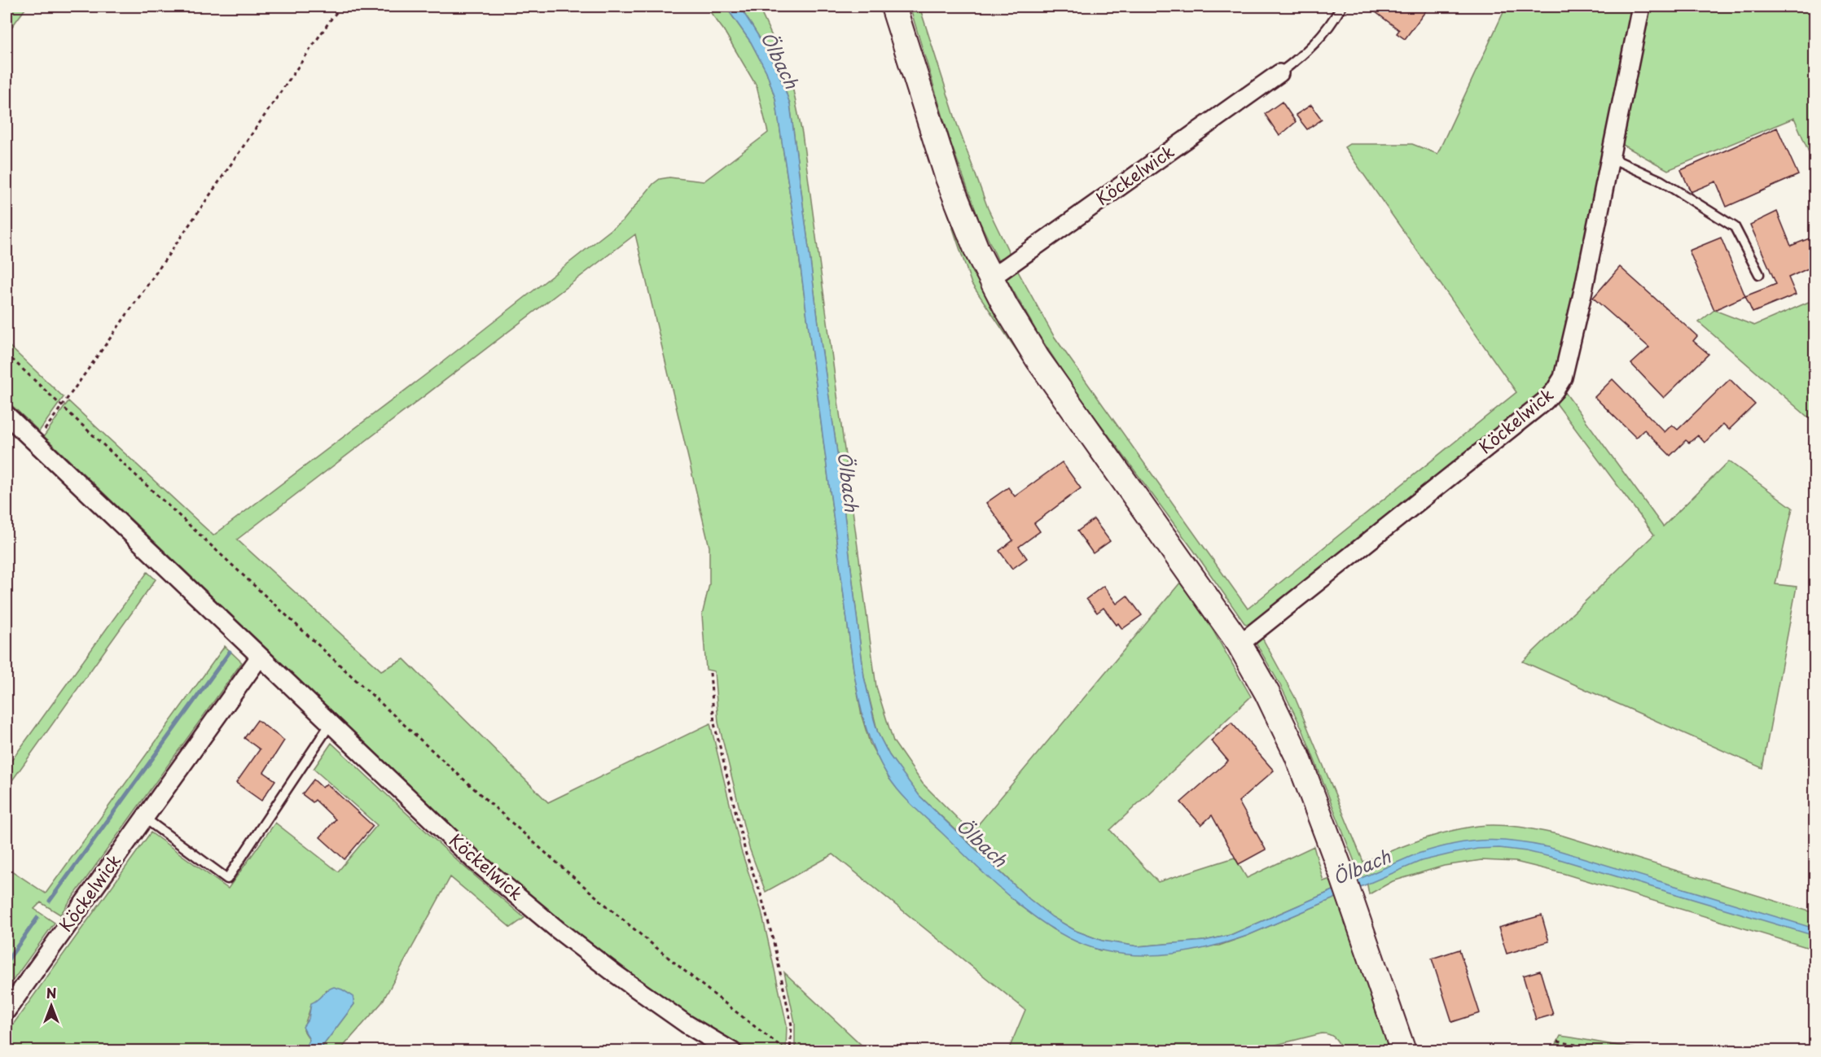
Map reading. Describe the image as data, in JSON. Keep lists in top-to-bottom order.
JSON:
{
  "streets": {
    "street": ["Köckelwick"]
  },
  "water": ["Ölbach"],
  "north": "top"
}
